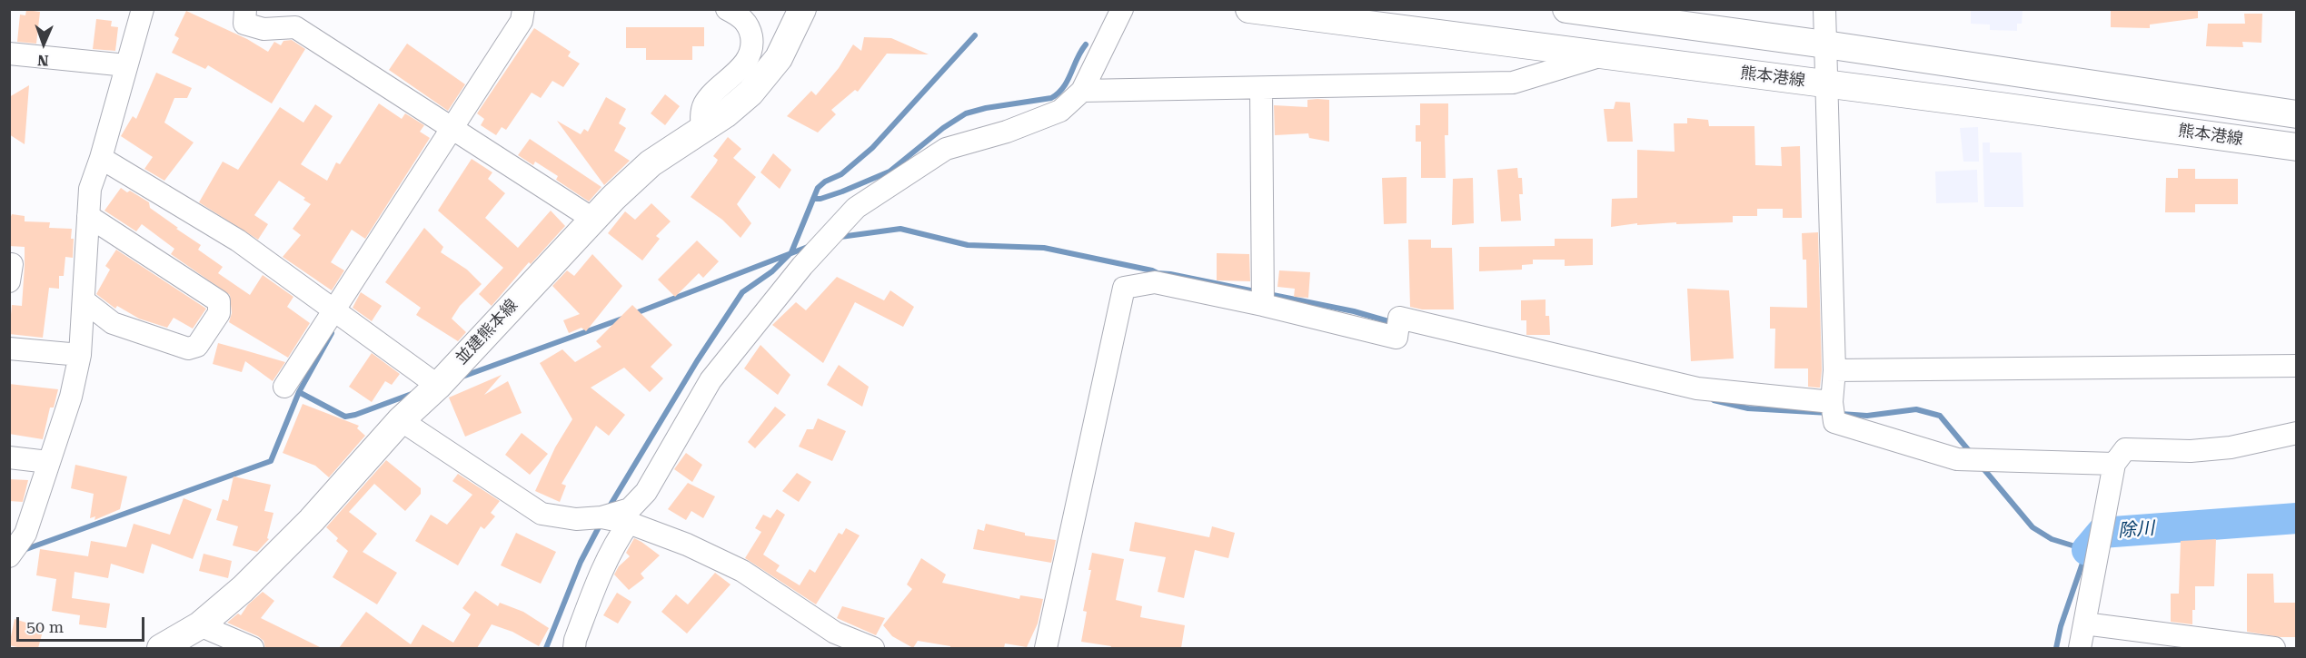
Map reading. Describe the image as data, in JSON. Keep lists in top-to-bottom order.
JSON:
{
  "streets": {
    "main road": ["熊本港線", "並建熊本線"]
  },
  "water": ["除川"],
  "scale_bar": "50 m",
  "north": "bottom"
}
